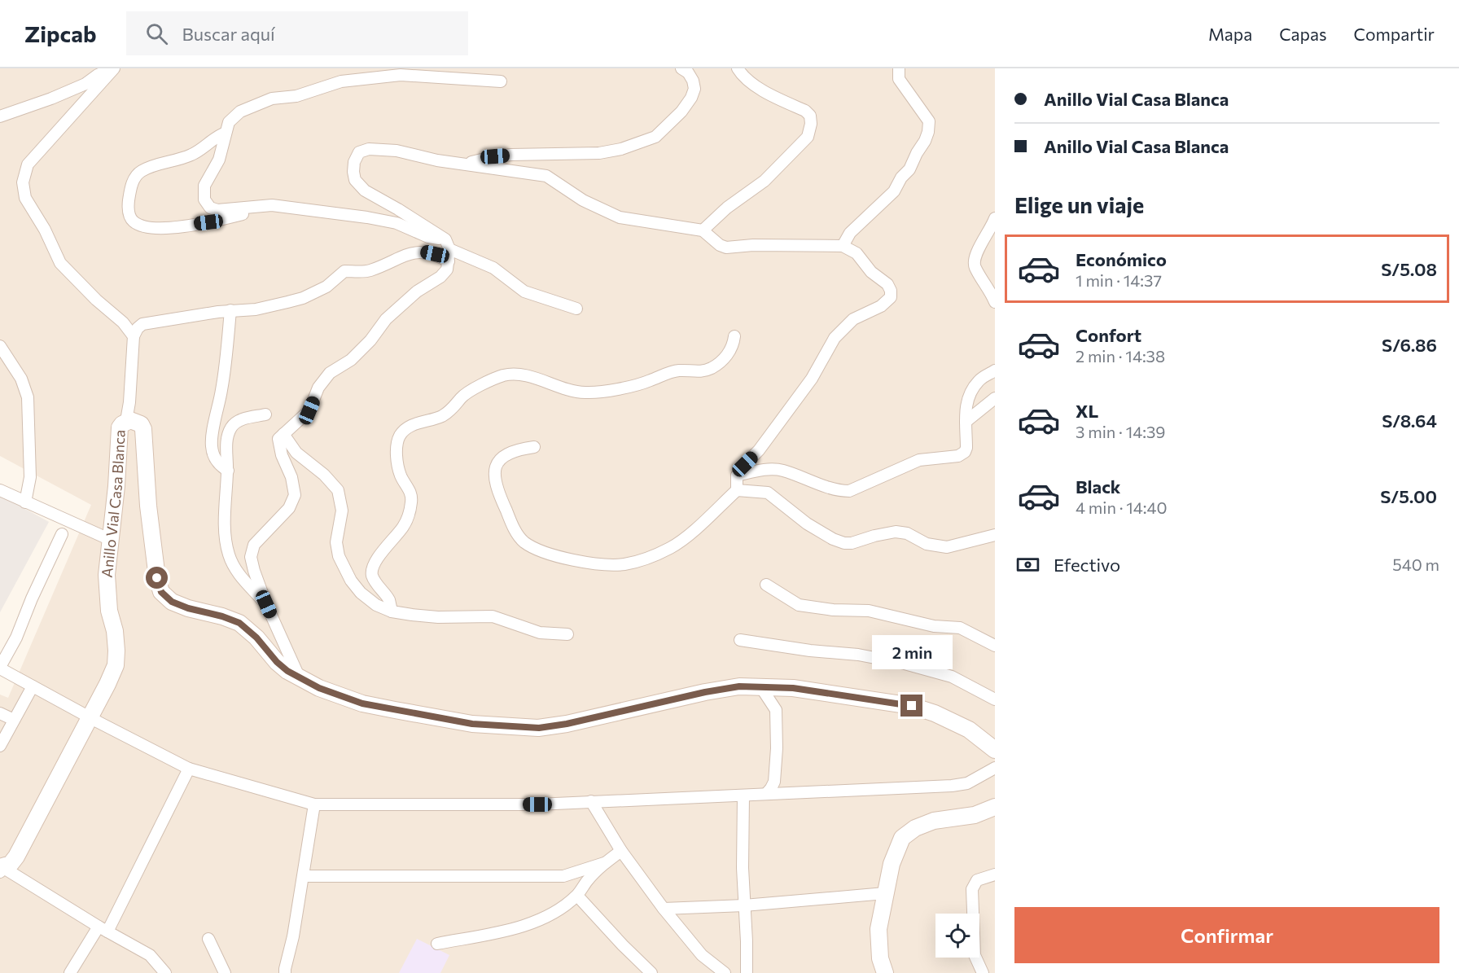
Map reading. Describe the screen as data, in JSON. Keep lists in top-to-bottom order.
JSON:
{
  "streets": {
    "main road": ["Anillo Vial Casa Blanca"]
  },
  "page": {
    "header": "Zipcab",
    "search": "Buscar aquí",
    "nav": ["Mapa", "Capas", "Compartir"],
    "banner": ["Anillo Vial Casa Blanca", "Anillo Vial Casa Blanca"],
    "heading": "Elige un viaje",
    "list": [
      {
        "name": "Económico",
        "note": "1 min · 14:37",
        "value": "S/5.08"
      },
      {
        "name": "Confort",
        "note": "2 min · 14:38",
        "value": "S/6.86"
      },
      {
        "name": "XL",
        "note": "3 min · 14:39",
        "value": "S/8.64"
      },
      {
        "name": "Black",
        "note": "4 min · 14:40",
        "value": "S/5.00"
      }
    ],
    "pay": ["Efectivo", "540 m"],
    "bubble": "2 min",
    "buttons": "Confirmar"
  }
}
